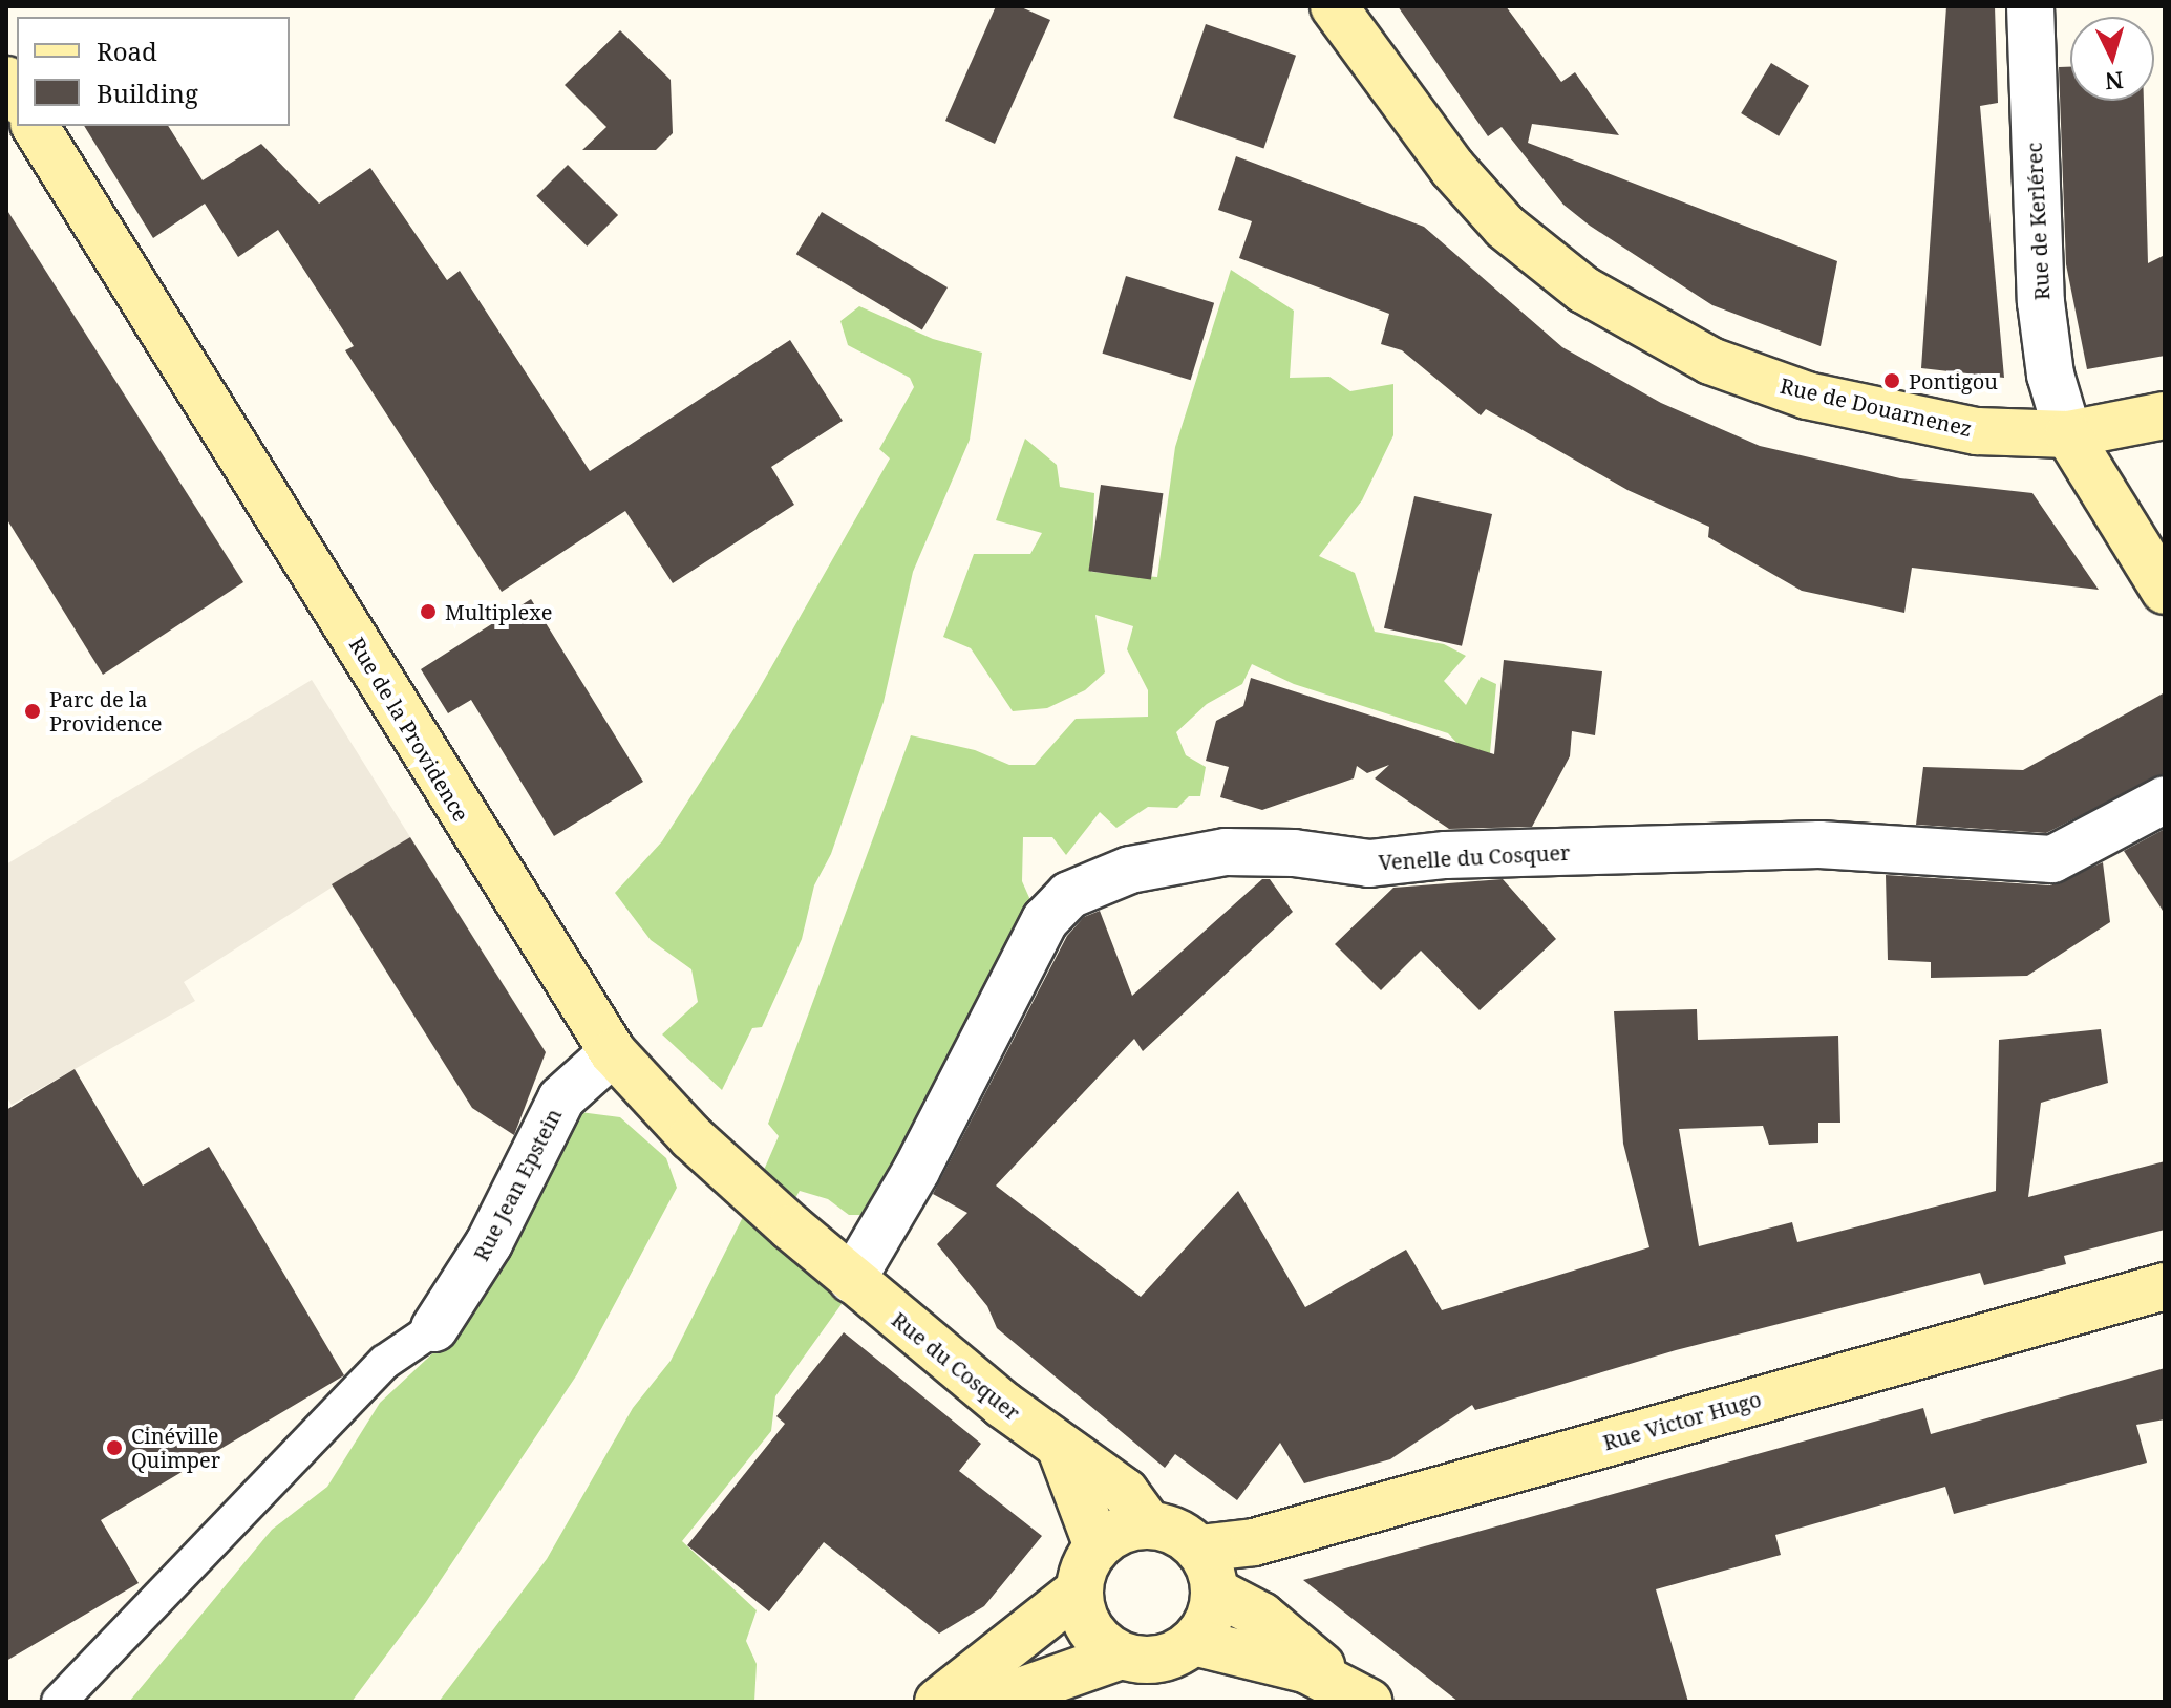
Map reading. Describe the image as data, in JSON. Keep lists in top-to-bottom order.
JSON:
{
  "streets": {
    "street": [
      "Rue de Kerlérec",
      "Rue de Douarnenez",
      "Rue de la Providence",
      "Venelle du Cosquer",
      "Rue Jean Epstein",
      "Rue du Cosquer",
      "Rue Victor Hugo"
    ]
  },
  "crossings": [
    ["Rue de Kerlérec", "Rue de Douarnenez"],
    ["Rue de la Providence", "Venelle du Cosquer"],
    ["Rue de la Providence", "Rue Jean Epstein"],
    ["Rue de la Providence", "Rue du Cosquer"],
    ["Venelle du Cosquer", "Rue du Cosquer"],
    ["Rue du Cosquer", "Rue Victor Hugo"]
  ],
  "places": [
    "Pontigou",
    "Multiplexe",
    "Parc de la Providence",
    "Cinéville Quimper"
  ],
  "legend": ["Road", "Building"],
  "north": "bottom"
}
